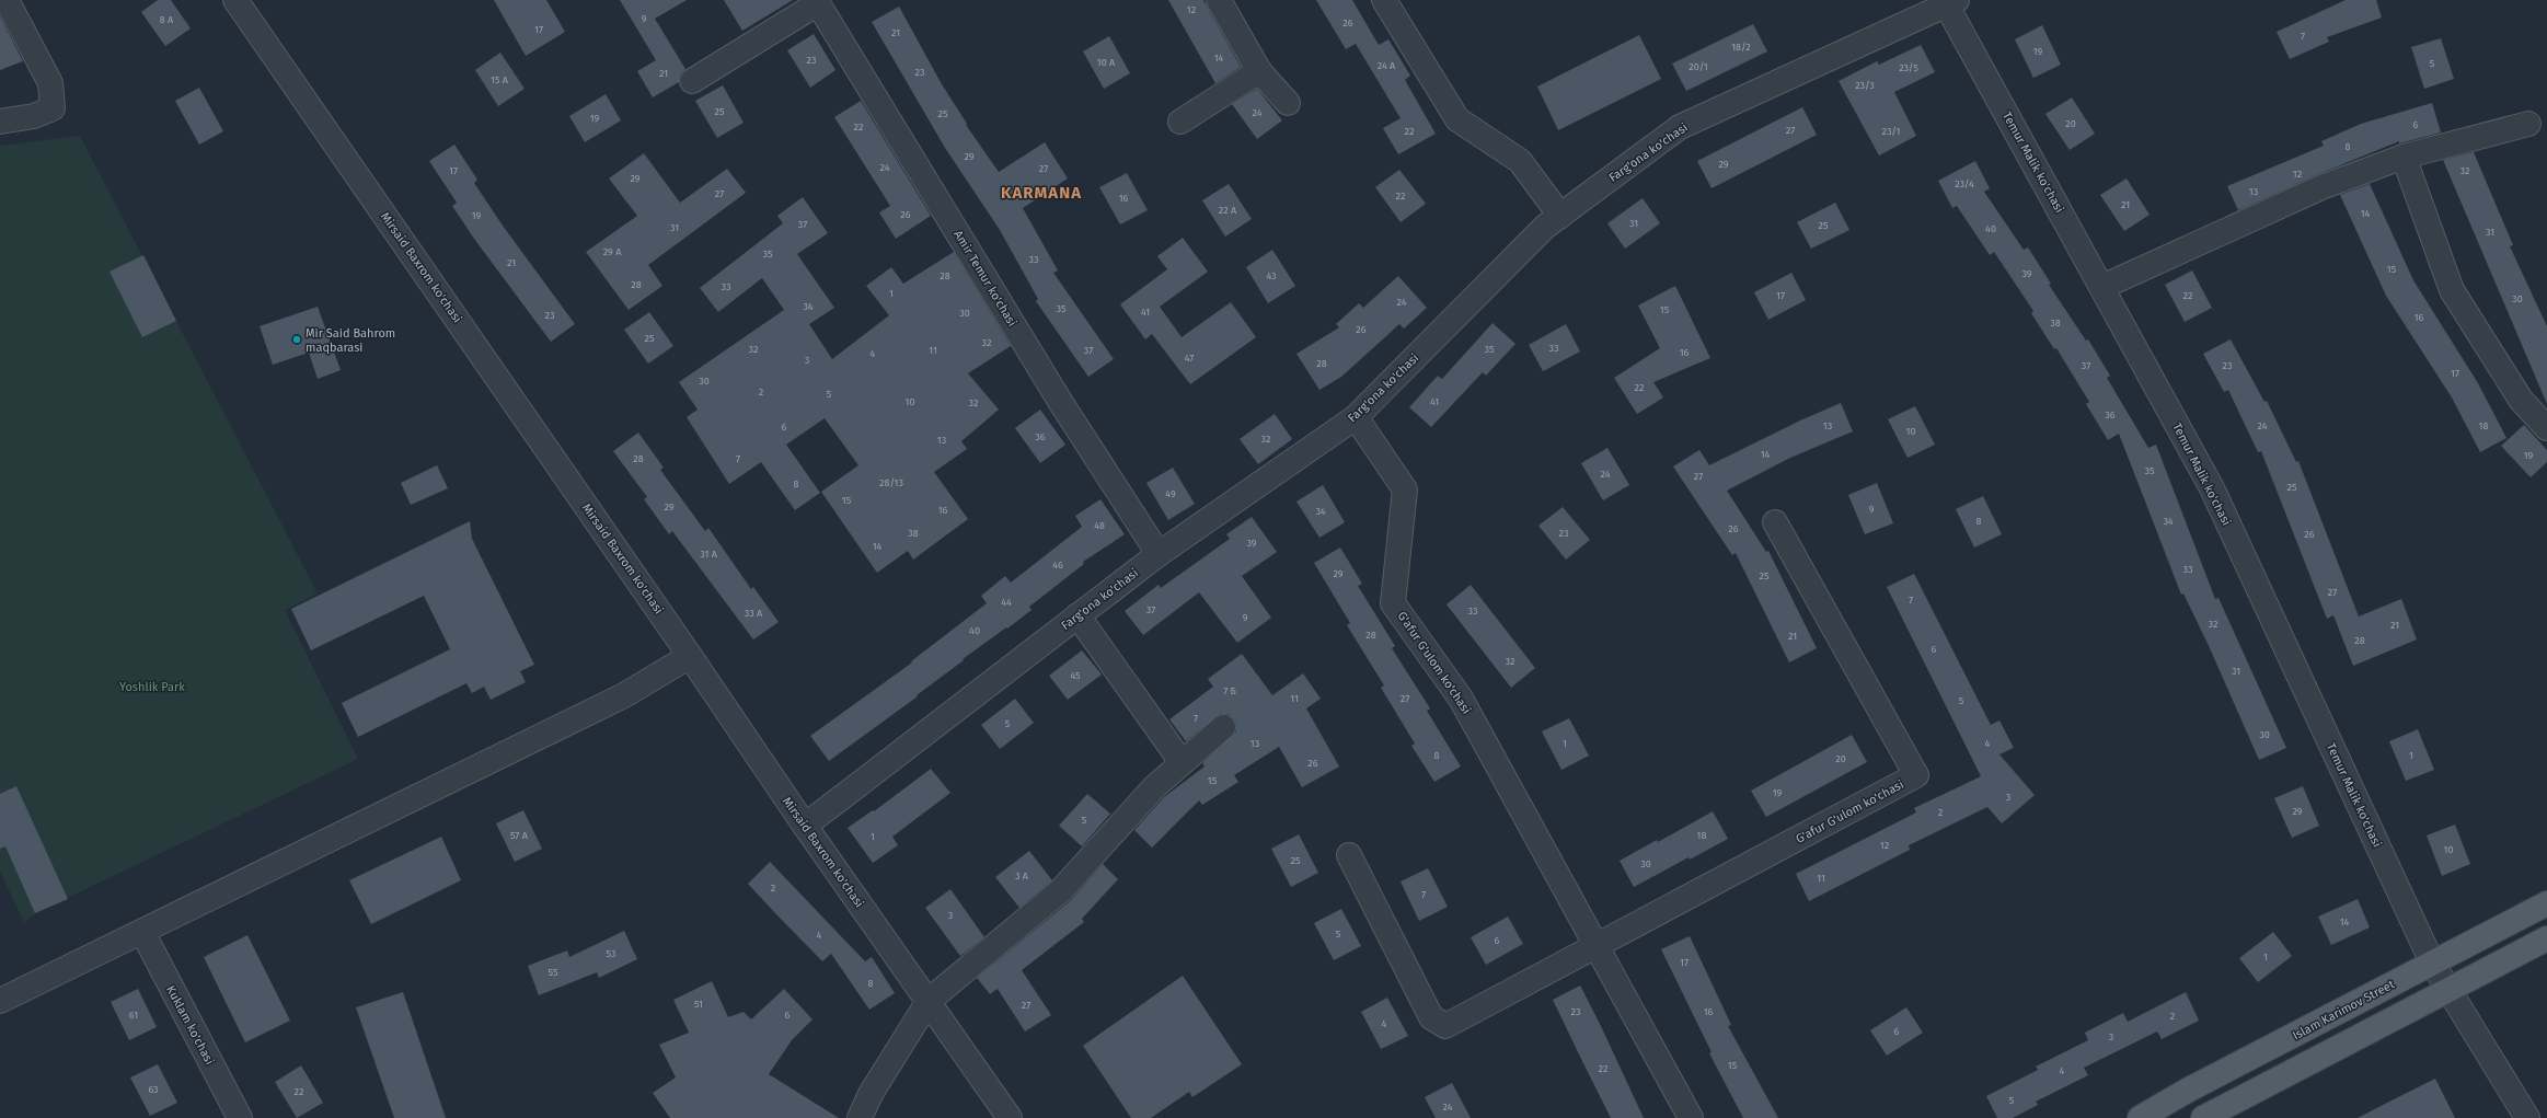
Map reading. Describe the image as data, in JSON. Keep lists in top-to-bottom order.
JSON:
{
  "streets": {
    "main road": ["Islam Karimov Street"],
    "street": [
      "Farg'ona ko'chasi",
      "Temur Malik ko'chasi",
      "Mirsaid Baxrom ko'chasi",
      "Amir Temur ko'chasi",
      "G'afur G'ulom ko'chasi",
      "Kuklam ko'chasi"
    ]
  },
  "crossings": [
    ["Farg'ona ko'chasi", "Temur Malik ko'chasi"],
    ["Farg'ona ko'chasi", "Mirsaid Baxrom ko'chasi"],
    ["Farg'ona ko'chasi", "Amir Temur ko'chasi"],
    ["Farg'ona ko'chasi", "G'afur G'ulom ko'chasi"],
    ["Temur Malik ko'chasi", "Islam Karimov Street"]
  ],
  "districts": ["KARMANA"],
  "parks": ["Yoshlik Park"],
  "places": ["Mir Said Bahrom maqbarasi"],
  "house_numbers": [
    "12",
    "9",
    "8 А",
    "26",
    "17",
    "21",
    "7",
    "18/2",
    "19",
    "14",
    "23",
    "10 А",
    "5",
    "24 А",
    "20/1",
    "23/5",
    "23",
    "21",
    "15 А",
    "23/3",
    "25",
    "24",
    "25",
    "19",
    "20",
    "6",
    "22",
    "27",
    "22",
    "23/1",
    "8",
    "29",
    "29",
    "24",
    "27",
    "17",
    "32",
    "12",
    "29",
    "23/4",
    "13",
    "27",
    "22",
    "16",
    "21",
    "22 А",
    "14",
    "26",
    "19",
    "31",
    "37",
    "25",
    "31",
    "40",
    "31",
    "29 А",
    "35",
    "33",
    "21",
    "15",
    "39",
    "28",
    "43",
    "28",
    "33",
    "1",
    "17",
    "22",
    "30",
    "24",
    "34",
    "35",
    "15",
    "41",
    "30",
    "23",
    "16",
    "38",
    "26",
    "25",
    "32",
    "33",
    "32",
    "35",
    "11",
    "37",
    "16",
    "4",
    "47",
    "3",
    "28",
    "37",
    "23",
    "17",
    "30",
    "22",
    "2",
    "5",
    "10",
    "41",
    "32",
    "36",
    "13",
    "24",
    "18",
    "6",
    "10",
    "36",
    "32",
    "13",
    "14",
    "19",
    "28",
    "7",
    "35",
    "24",
    "27",
    "28/13",
    "8",
    "25",
    "49",
    "15",
    "29",
    "9",
    "16",
    "34",
    "8",
    "34",
    "48",
    "26",
    "38",
    "23",
    "26",
    "39",
    "14",
    "31 А",
    "46",
    "33",
    "29",
    "25",
    "27",
    "7",
    "44",
    "37",
    "33",
    "33 А",
    "9",
    "32",
    "21",
    "40",
    "28",
    "21",
    "28",
    "6",
    "32",
    "31",
    "45",
    "7 Б",
    "11",
    "27",
    "5",
    "7",
    "5",
    "30",
    "13",
    "1",
    "4",
    "8",
    "1",
    "20",
    "26",
    "15",
    "19",
    "3",
    "29",
    "2",
    "5",
    "57 А",
    "18",
    "1",
    "12",
    "10",
    "25",
    "30",
    "3 А",
    "11",
    "2",
    "7",
    "3",
    "14",
    "5",
    "4",
    "6",
    "53",
    "1",
    "17",
    "55",
    "8",
    "51",
    "27",
    "23",
    "16",
    "61",
    "6",
    "2",
    "4",
    "6",
    "3",
    "15",
    "22",
    "4",
    "63",
    "22",
    "5",
    "24"
  ]
}
